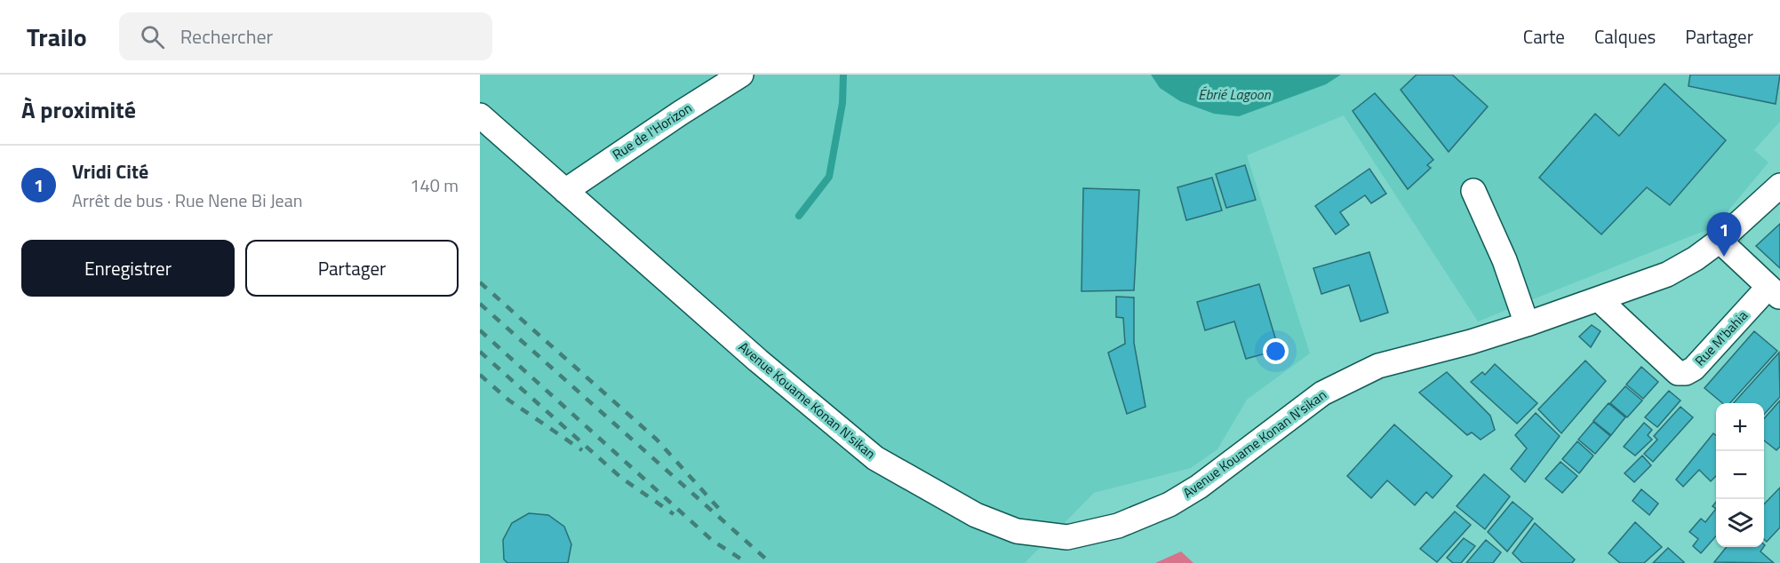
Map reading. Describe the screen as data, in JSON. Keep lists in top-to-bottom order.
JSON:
{
  "streets": {
    "street": ["Rue de l'Horizon", "Rue M'bahia", "Avenue Kouame Konan N'sikan"]
  },
  "crossings": [
    ["Rue de l'Horizon", "Avenue Kouame Konan N'sikan"],
    ["Rue M'bahia", "Avenue Kouame Konan N'sikan"]
  ],
  "water": ["Ébrié Lagoon"],
  "page": {
    "header": "Trailo",
    "search": "Rechercher",
    "nav": ["Carte", "Calques", "Partager"],
    "heading": "À proximité",
    "list": [
      {
        "mark": "1",
        "name": "Vridi Cité",
        "note": "Arrêt de bus · Rue Nene Bi Jean",
        "value": "140 m"
      }
    ],
    "pins": "1",
    "buttons": ["Enregistrer", "Partager"],
    "map_buttons": ["+", "−"]
  }
}
